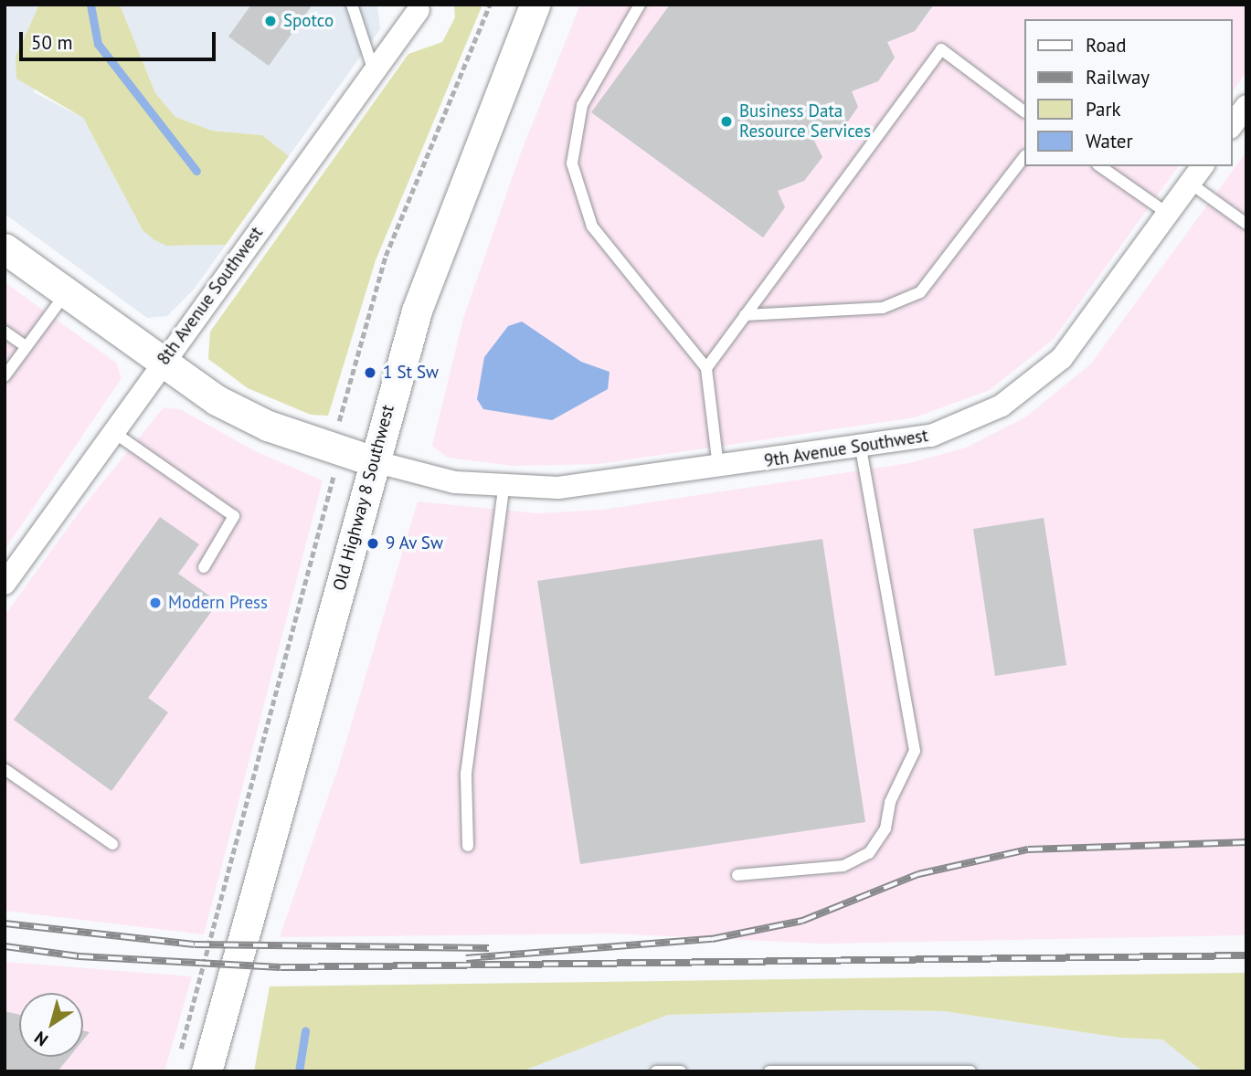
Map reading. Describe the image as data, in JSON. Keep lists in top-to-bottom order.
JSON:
{
  "streets": {
    "street": ["8th Avenue Southwest", "9th Avenue Southwest", "Old Highway 8 Southwest"]
  },
  "crossings": [
    ["9th Avenue Southwest", "Old Highway 8 Southwest"]
  ],
  "places": [
    "Spotco",
    "Business Data Resource Services",
    "1 St Sw",
    "9 Av Sw",
    "Modern Press"
  ],
  "legend": [
    "Road",
    "Railway",
    "Park",
    "Water"
  ],
  "scale_bar": "50 m",
  "north": "bottom left"
}
